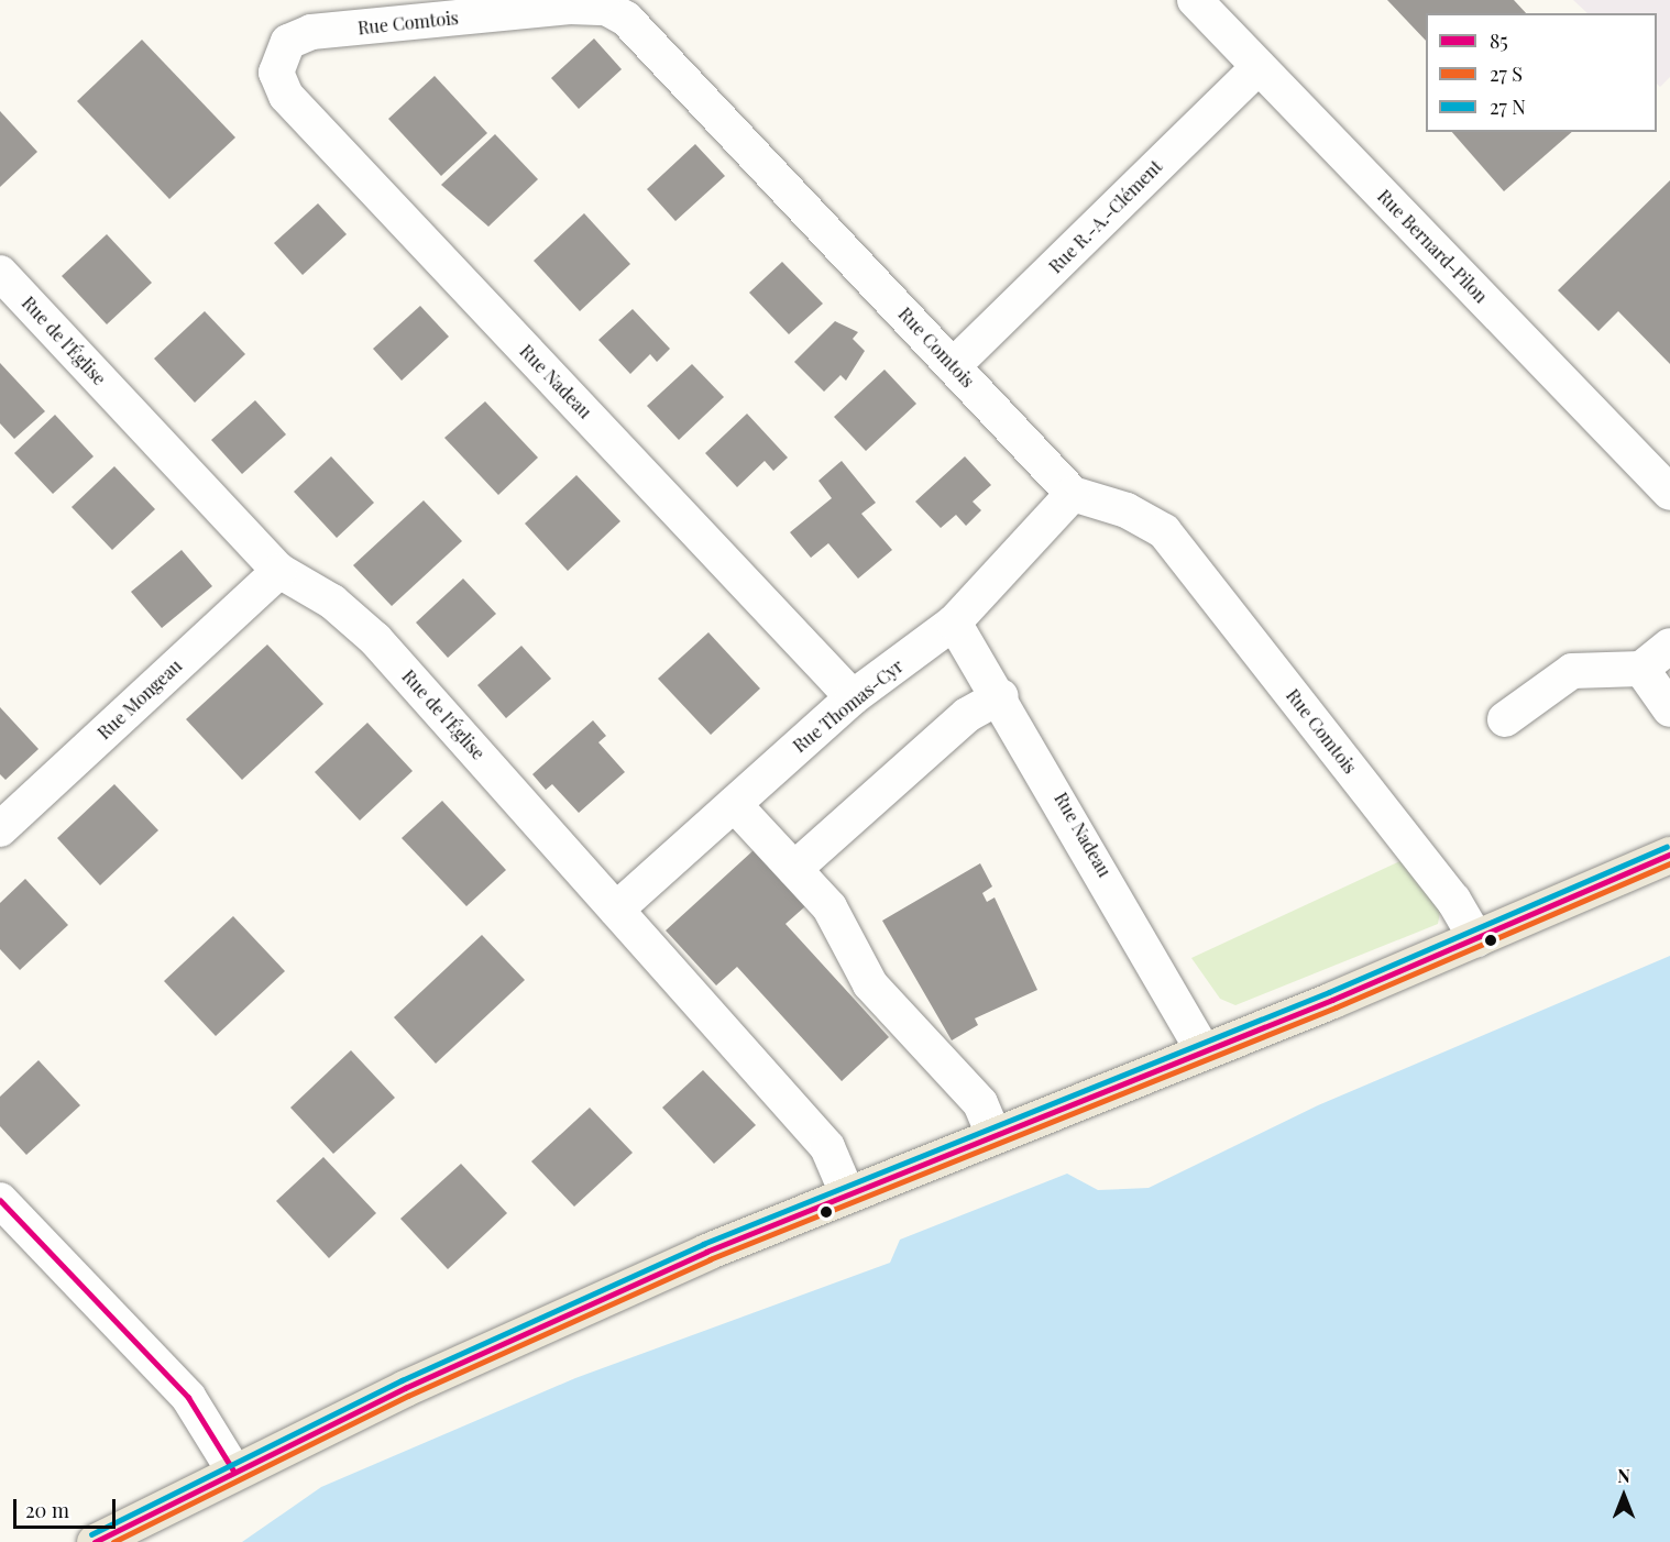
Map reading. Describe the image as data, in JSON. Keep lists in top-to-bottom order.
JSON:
{
  "streets": {
    "street": [
      "Rue Comtois",
      "Rue R.-A.-Clément",
      "Rue Bernard-Pilon",
      "Rue de l'Église",
      "Rue Nadeau",
      "Rue Mongeau",
      "Rue Thomas-Cyr"
    ]
  },
  "crossings": [
    ["Rue Comtois", "Rue R.-A.-Clément"],
    ["Rue Comtois", "Rue Nadeau"],
    ["Rue Comtois", "Rue Thomas-Cyr"],
    ["Rue R.-A.-Clément", "Rue Bernard-Pilon"],
    ["Rue de l'Église", "Rue Mongeau"],
    ["Rue de l'Église", "Rue Thomas-Cyr"],
    ["Rue Nadeau", "Rue Thomas-Cyr"]
  ],
  "lines": ["transit line 85"],
  "legend": ["85", "27 S", "27 N"],
  "scale_bar": "20 m",
  "north": "top"
}
